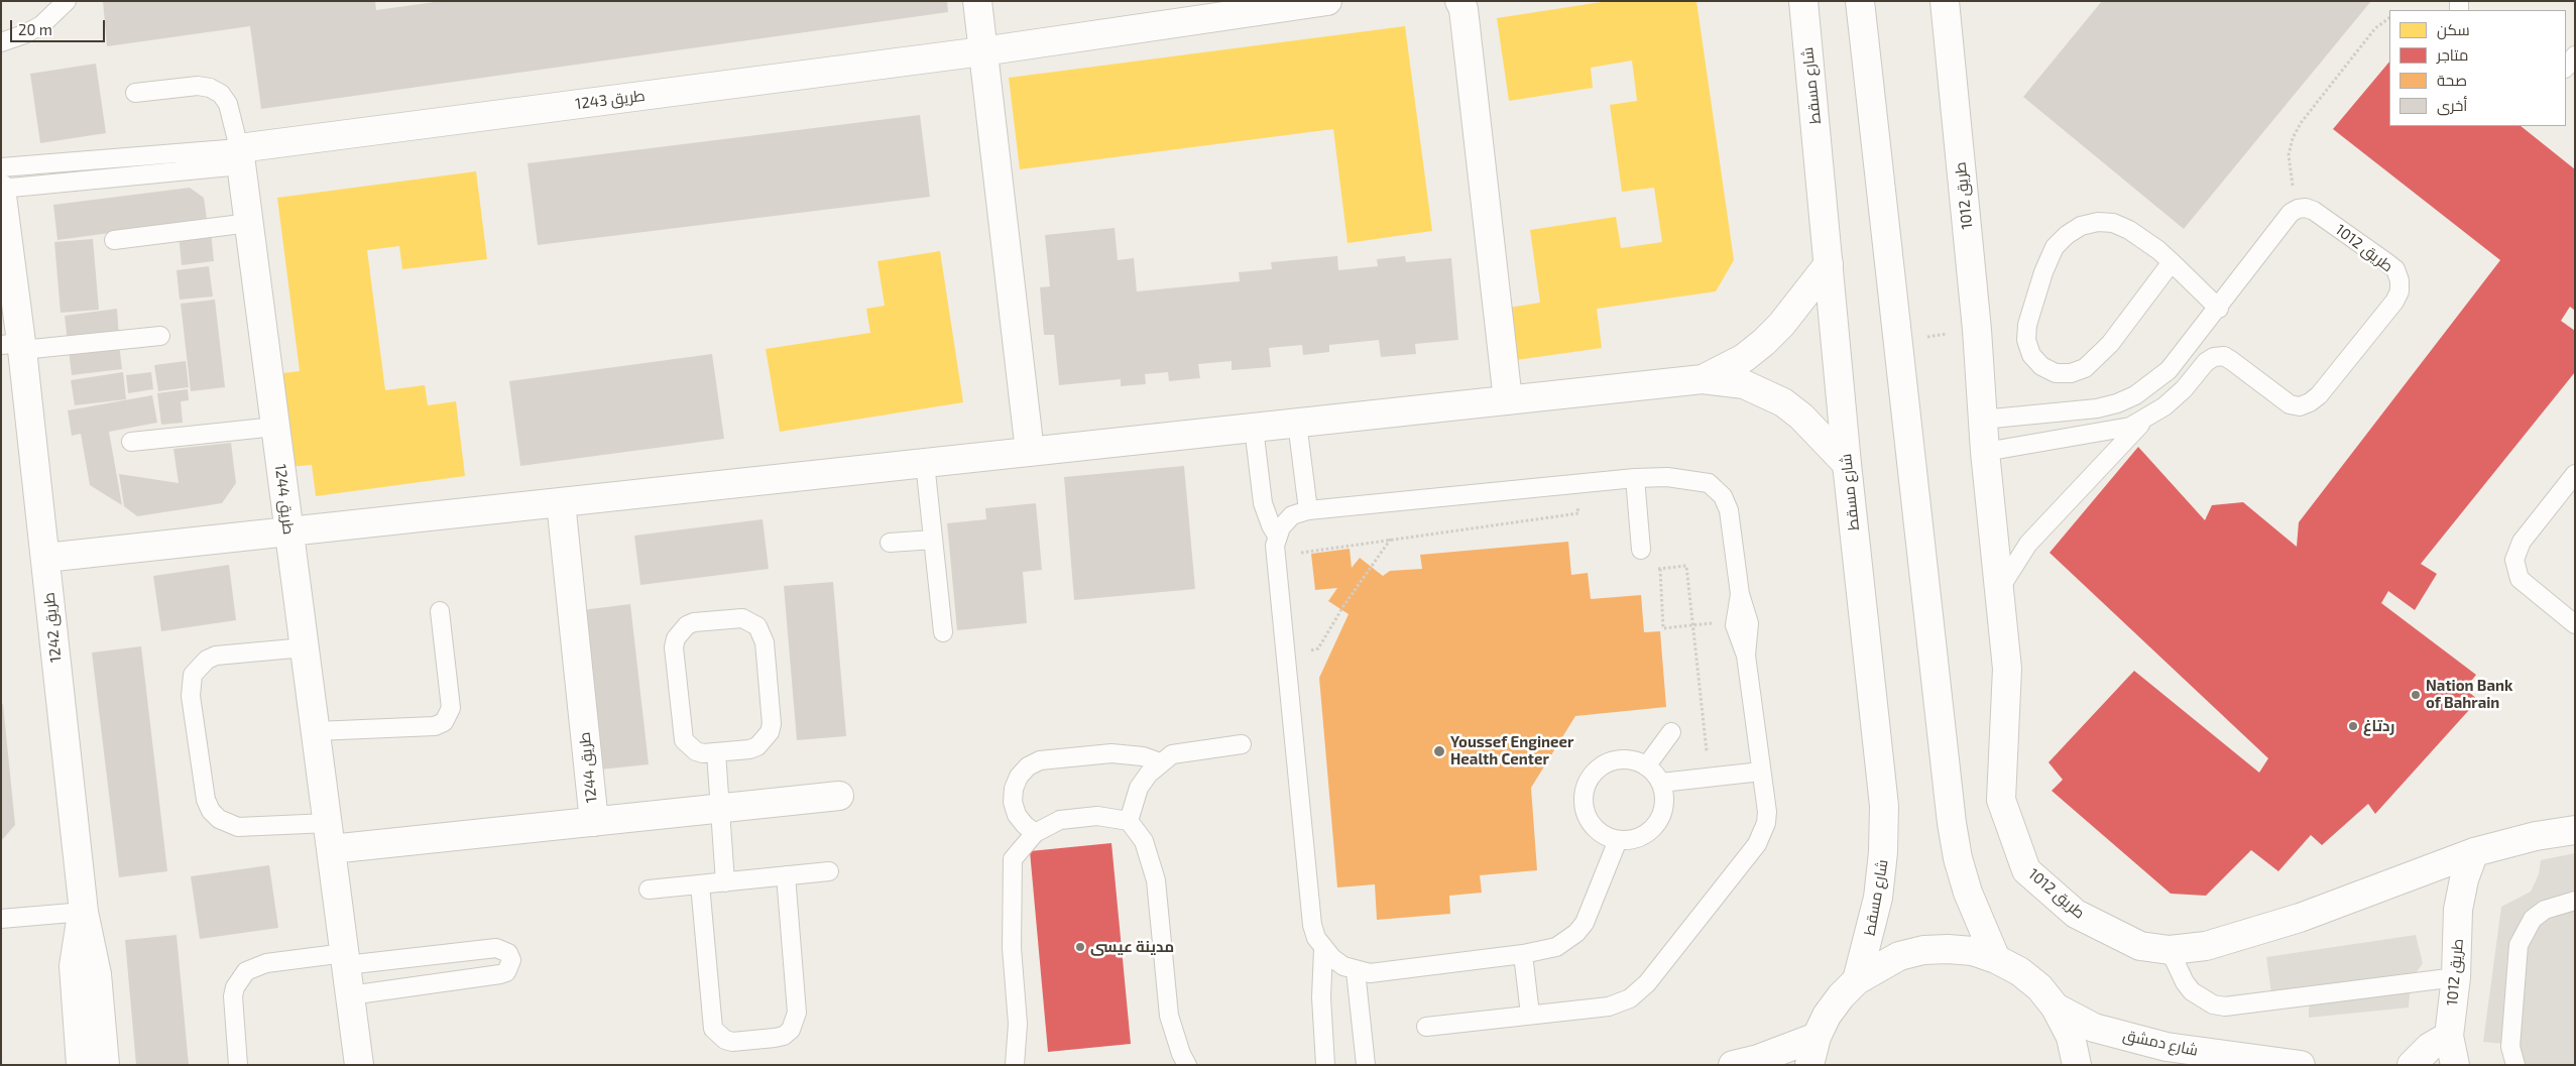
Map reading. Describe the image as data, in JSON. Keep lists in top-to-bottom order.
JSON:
{
  "streets": {
    "street": [
      "شارع مسقط",
      "طريق 1243",
      "طريق 1012",
      "طريق 1244",
      "طريق 1242",
      "شارع دمشق"
    ]
  },
  "crossings": [
    ["طريق 1243", "طريق 1244"]
  ],
  "places": [
    "Nation Bank of Bahrain",
    "ردتاغ",
    "Youssef Engineer Health Center",
    "مدينة عيسى"
  ],
  "legend": [
    "سكن",
    "متاجر",
    "صحة",
    "أخرى"
  ],
  "scale_bar": "20 m"
}
